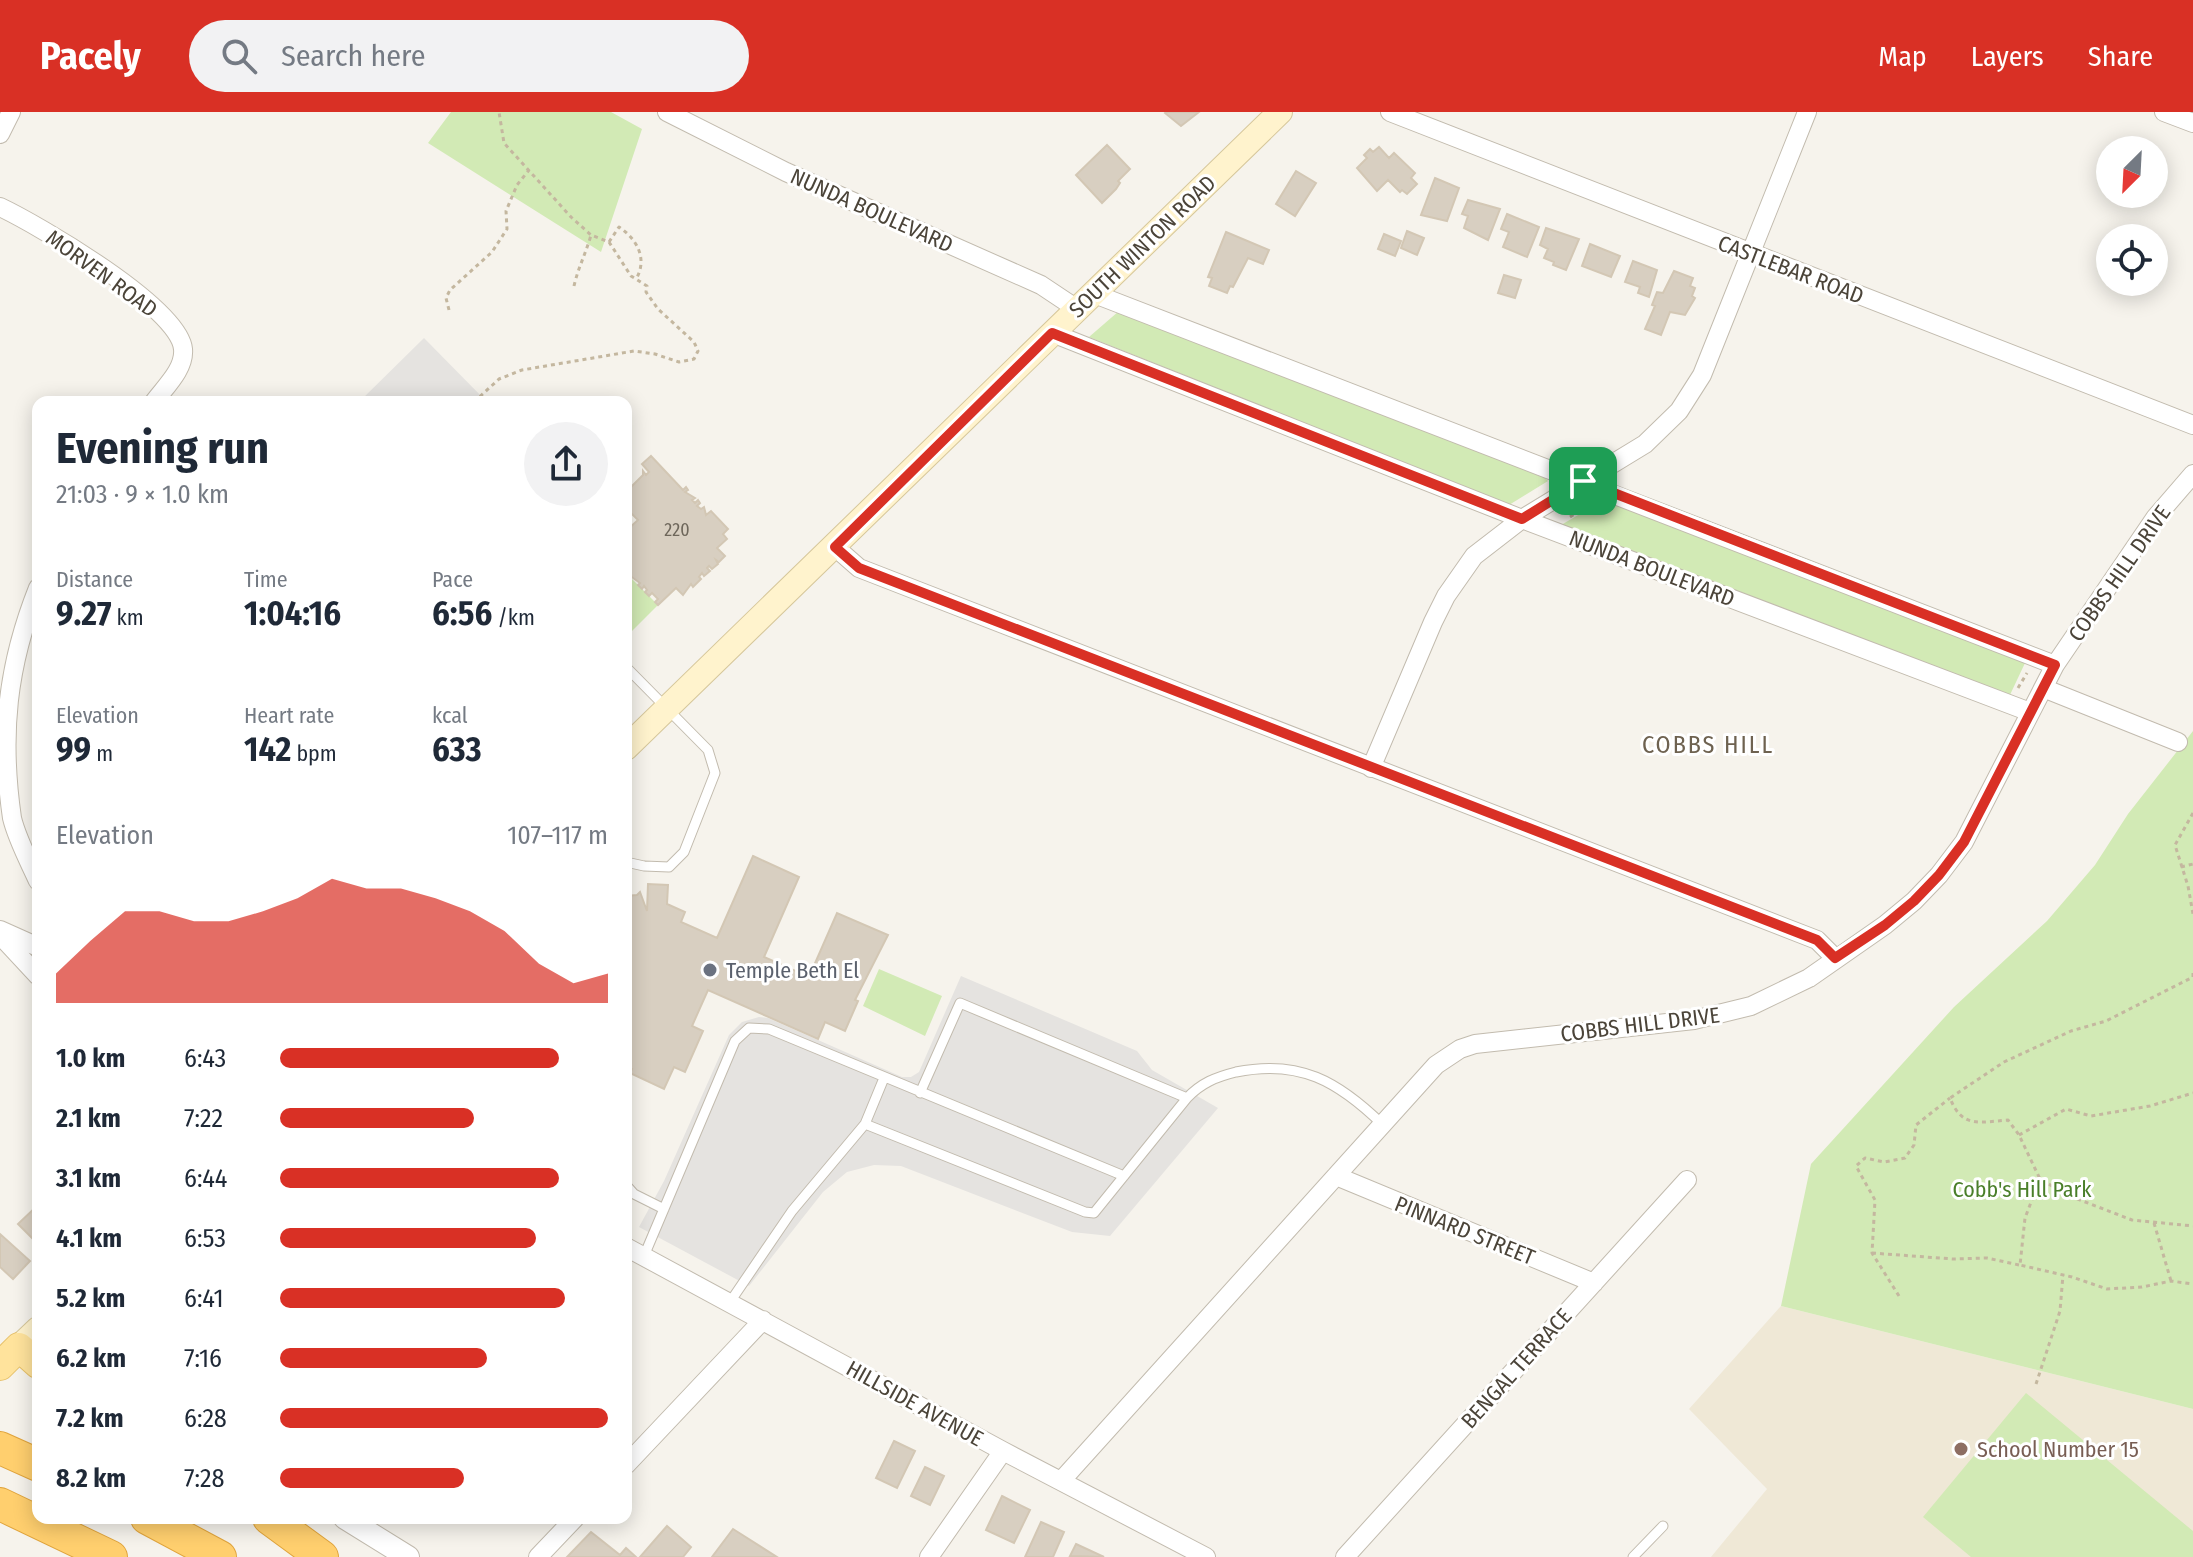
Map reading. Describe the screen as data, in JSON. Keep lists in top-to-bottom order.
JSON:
{
  "streets": {
    "main road": ["SOUTH WINTON ROAD"],
    "street": [
      "NUNDA BOULEVARD",
      "CASTLEBAR ROAD",
      "MORVEN ROAD",
      "COBBS HILL DRIVE",
      "PINNARD STREET",
      "BENGAL TERRACE",
      "HILLSIDE AVENUE"
    ]
  },
  "crossings": [
    ["NUNDA BOULEVARD", "SOUTH WINTON ROAD"],
    ["NUNDA BOULEVARD", "COBBS HILL DRIVE"],
    ["COBBS HILL DRIVE", "PINNARD STREET"],
    ["COBBS HILL DRIVE", "HILLSIDE AVENUE"],
    ["PINNARD STREET", "BENGAL TERRACE"]
  ],
  "districts": ["COBBS HILL"],
  "parks": ["Cobb's Hill Park"],
  "places": ["Temple Beth El", "School Number 15"],
  "house_numbers": ["220"],
  "north": "bottom left",
  "page": {
    "header": "Pacely",
    "search": "Search here",
    "nav": ["Map", "Layers", "Share"],
    "heading": ["Evening run", "21:03 · 9 × 1.0 km"],
    "stats": [
      ["Distance", "9.27 km"],
      ["Time", "1:04:16"],
      ["Pace", "6:56 /km"],
      ["Elevation", "99 m"],
      ["Heart rate", "142 bpm"],
      ["kcal", "633"]
    ],
    "chart": ["Elevation", "107–117 m"],
    "list": [
      {
        "name": "1.0 km",
        "note": "6:43"
      },
      {
        "name": "2.1 km",
        "note": "7:22"
      },
      {
        "name": "3.1 km",
        "note": "6:44"
      },
      {
        "name": "4.1 km",
        "note": "6:53"
      },
      {
        "name": "5.2 km",
        "note": "6:41"
      },
      {
        "name": "6.2 km",
        "note": "7:16"
      },
      {
        "name": "7.2 km",
        "note": "6:28"
      },
      {
        "name": "8.2 km",
        "note": "7:28"
      }
    ]
  }
}
